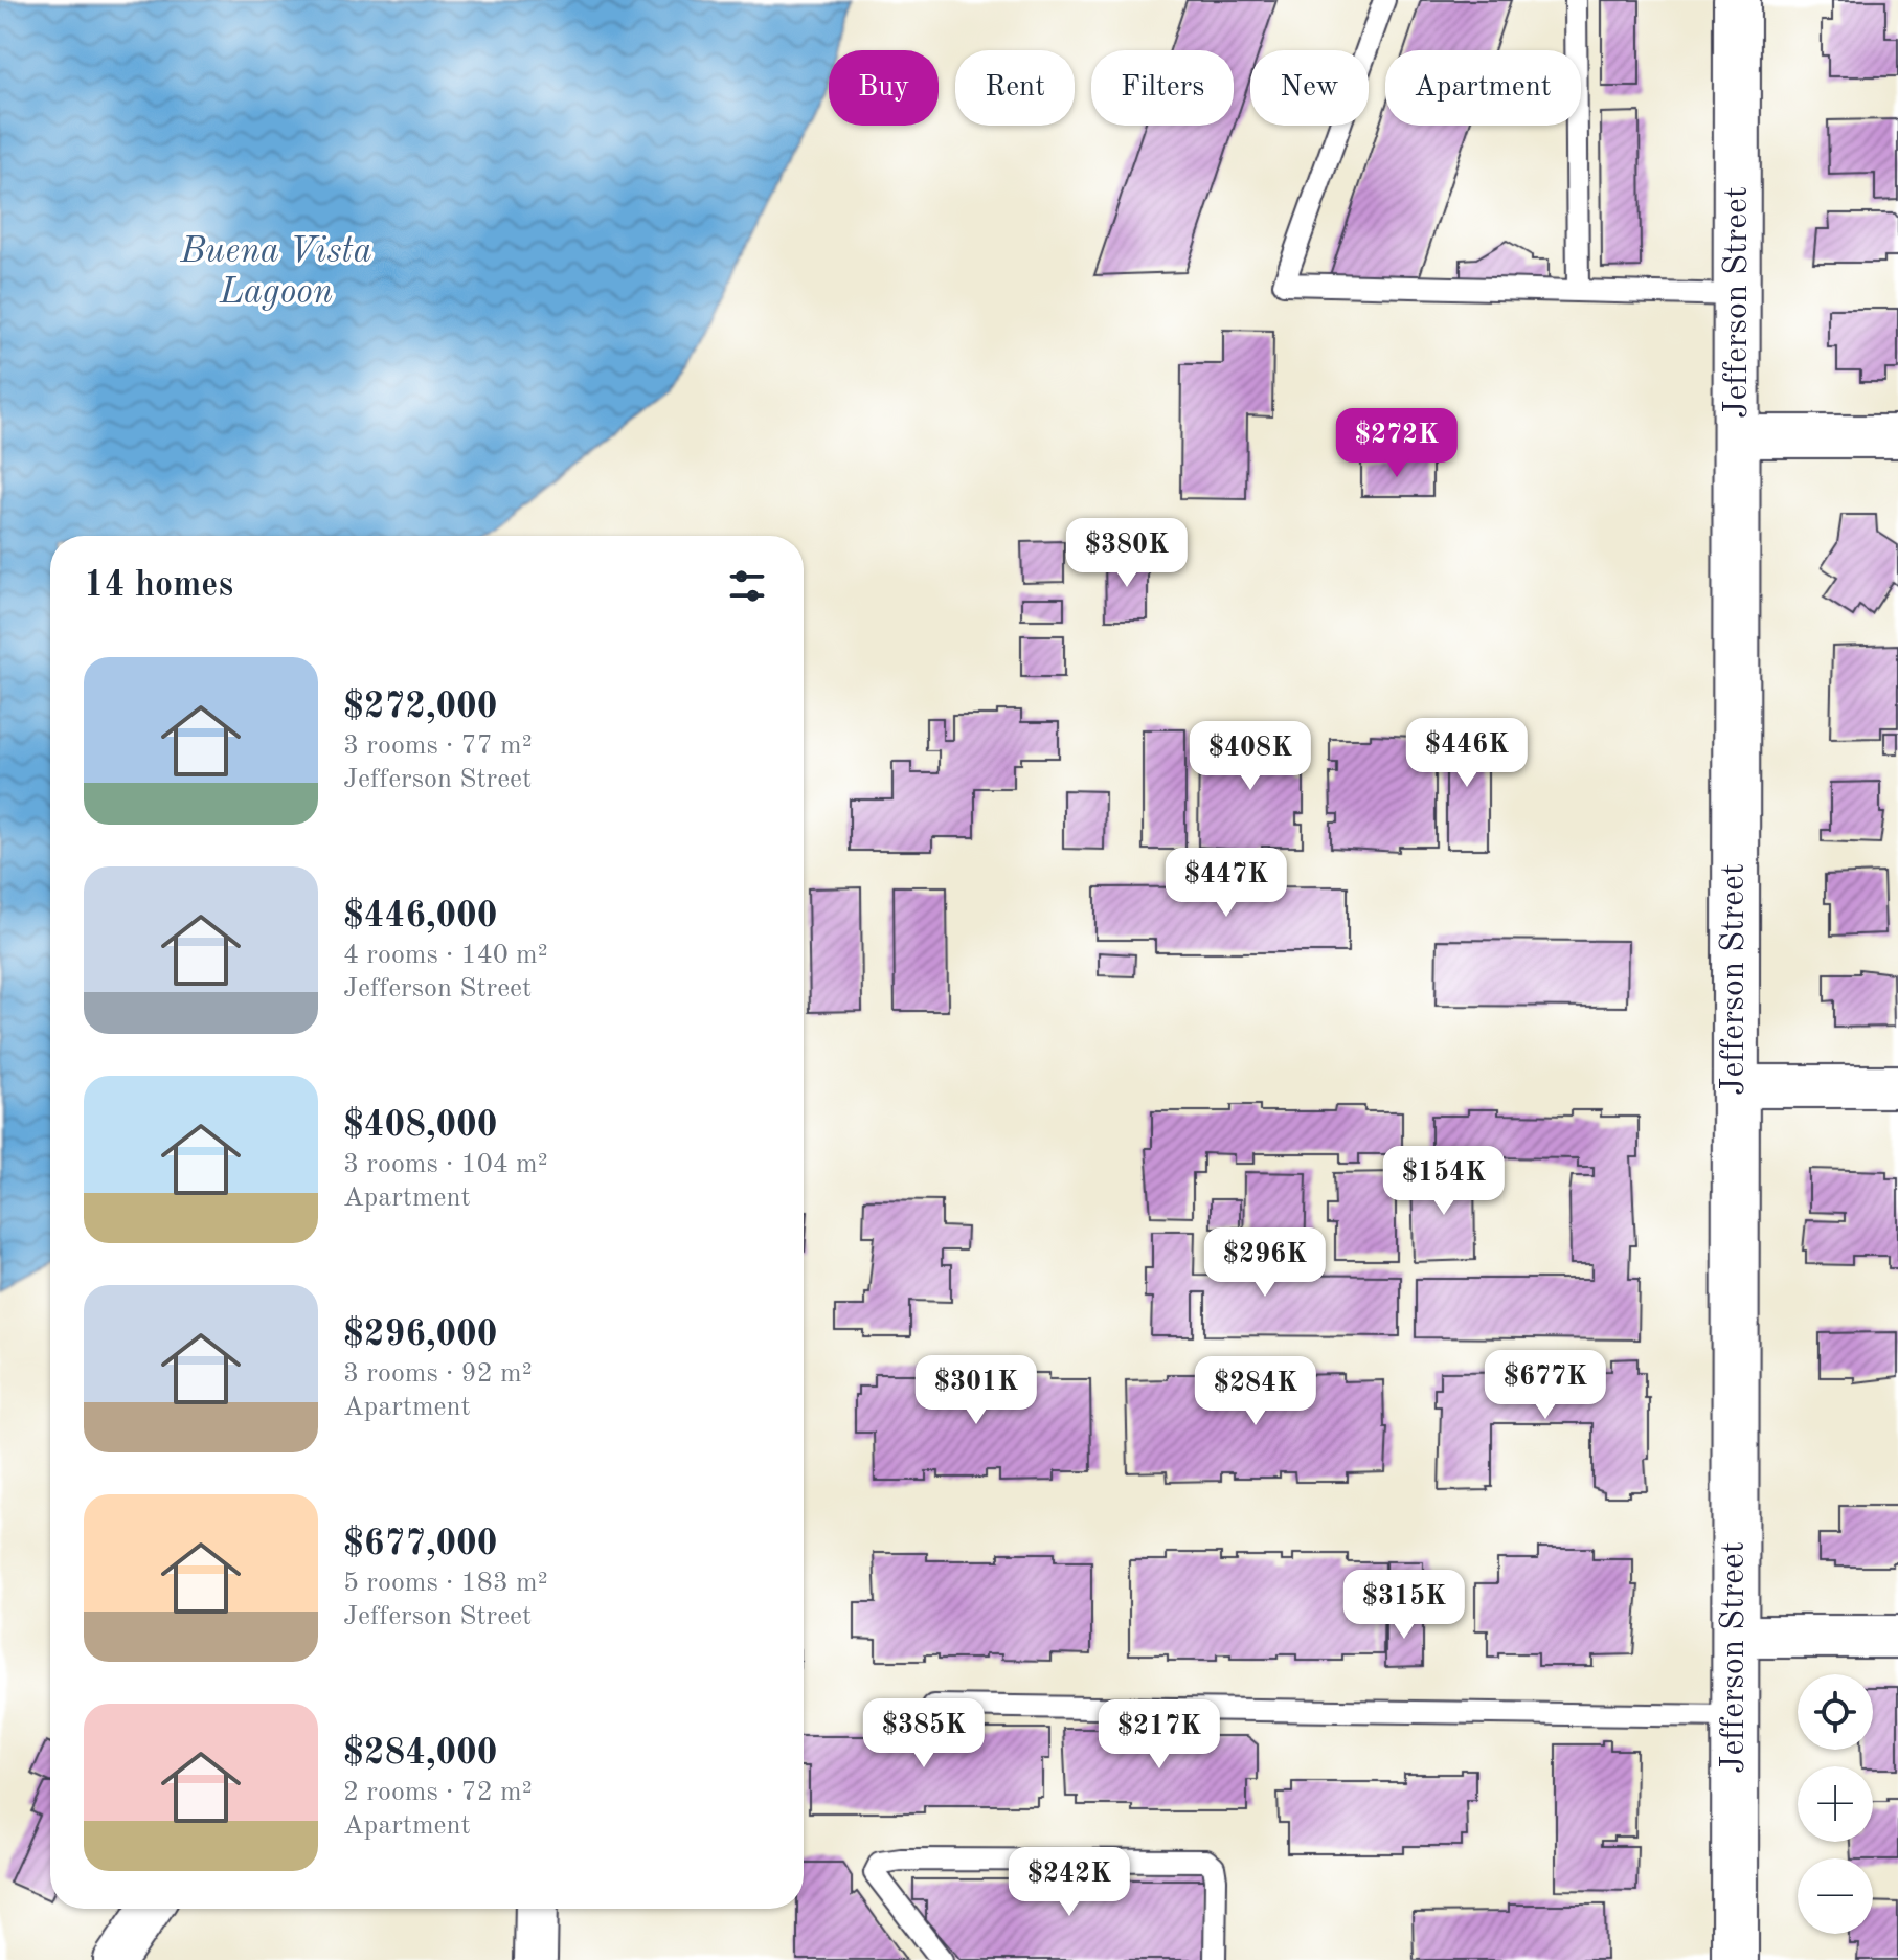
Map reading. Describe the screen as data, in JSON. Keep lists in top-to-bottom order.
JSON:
{
  "streets": {
    "main road": ["Jefferson Street"]
  },
  "water": ["Buena Vista Lagoon"],
  "page": {
    "chip": [
      "Buy",
      "Rent",
      "Filters",
      "New",
      "Apartment"
    ],
    "price": [
      "$272K",
      "$380K",
      "$446K",
      "$408K",
      "$447K",
      "$154K",
      "$296K",
      "$677K",
      "$301K",
      "$284K",
      "$315K",
      "$385K",
      "$217K",
      "$242K"
    ],
    "heading": "14 homes",
    "list": [
      {
        "name": "$272,000",
        "note": "3 rooms · 77 m² · Jefferson Street"
      },
      {
        "name": "$446,000",
        "note": "4 rooms · 140 m² · Jefferson Street"
      },
      {
        "name": "$408,000",
        "note": "3 rooms · 104 m² · Apartment"
      },
      {
        "name": "$296,000",
        "note": "3 rooms · 92 m² · Apartment"
      },
      {
        "name": "$677,000",
        "note": "5 rooms · 183 m² · Jefferson Street"
      },
      {
        "name": "$284,000",
        "note": "2 rooms · 72 m² · Apartment"
      }
    ],
    "map_buttons": ["+", "−"]
  }
}
